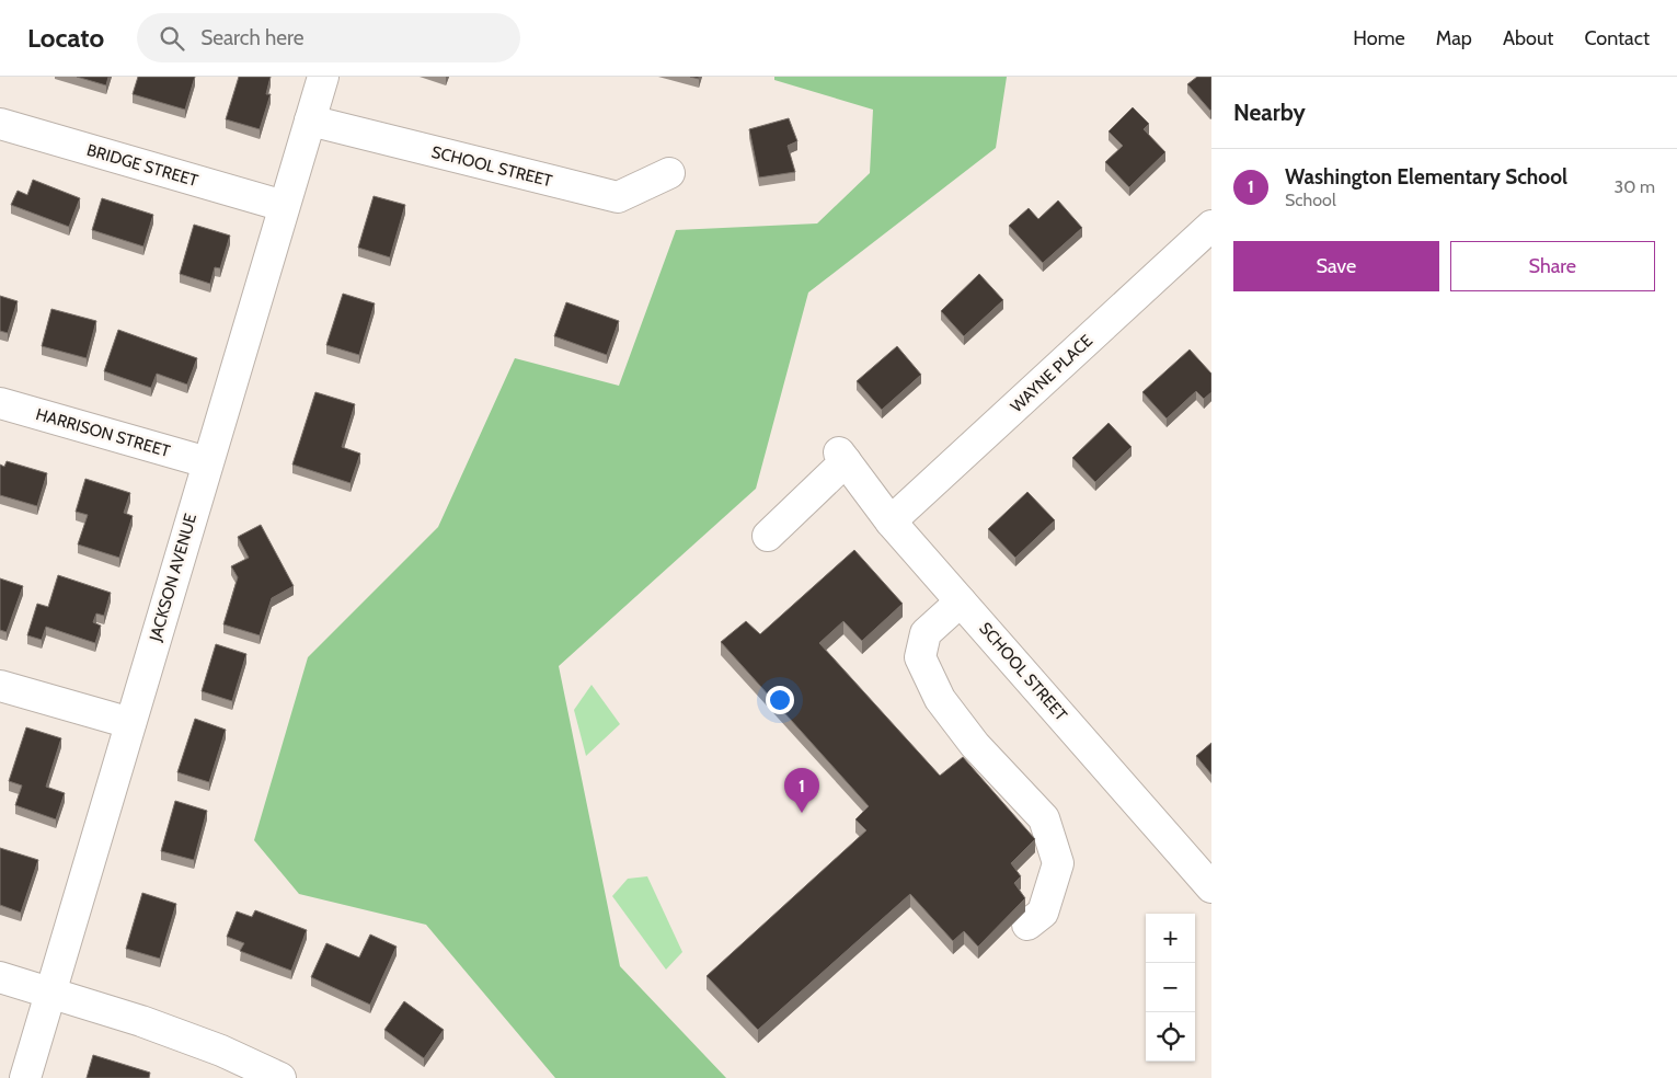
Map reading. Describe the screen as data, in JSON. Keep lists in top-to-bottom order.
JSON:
{
  "streets": {
    "street": [
      "BRIDGE STREET",
      "SCHOOL STREET",
      "WAYNE PLACE",
      "HARRISON STREET",
      "JACKSON AVENUE"
    ]
  },
  "crossings": [
    ["BRIDGE STREET", "JACKSON AVENUE"],
    ["SCHOOL STREET", "WAYNE PLACE"],
    ["SCHOOL STREET", "JACKSON AVENUE"],
    ["HARRISON STREET", "JACKSON AVENUE"]
  ],
  "page": {
    "header": "Locato",
    "search": "Search here",
    "nav": [
      "Home",
      "Map",
      "About",
      "Contact"
    ],
    "heading": "Nearby",
    "list": [
      {
        "mark": "1",
        "name": "Washington Elementary School",
        "note": "School",
        "value": "30 m"
      }
    ],
    "buttons": ["Save", "Share"],
    "pins": "1",
    "map_buttons": ["+", "−"]
  }
}
